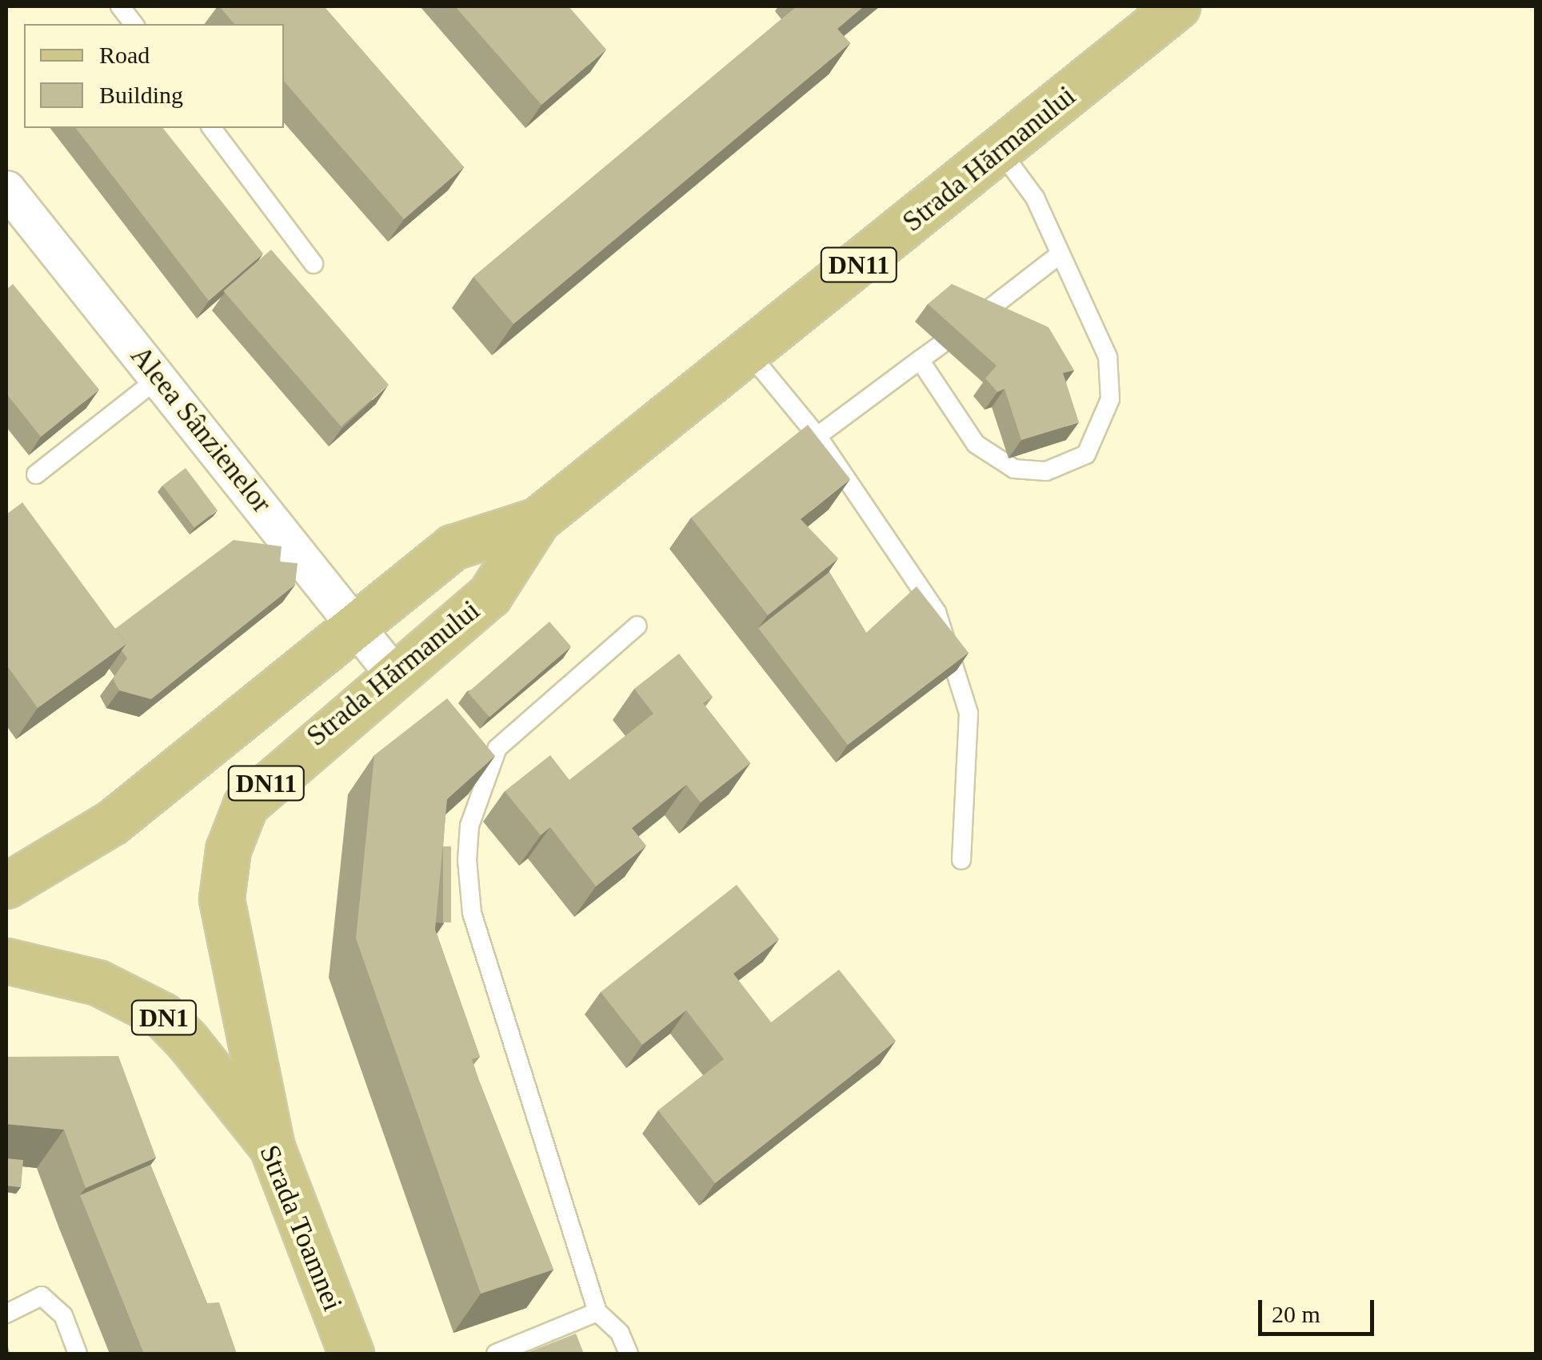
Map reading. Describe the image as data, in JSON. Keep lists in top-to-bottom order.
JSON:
{
  "streets": {
    "main road": [
      "Strada Hărmanului",
      "DN11",
      "DN1",
      "Strada Toamnei"
    ],
    "street": ["Aleea Sânzienelor"]
  },
  "crossings": [
    ["Strada Hărmanului", "Aleea Sânzienelor"],
    ["Strada Hărmanului", "Strada Toamnei"]
  ],
  "legend": ["Road", "Building"],
  "scale_bar": "20 m"
}
